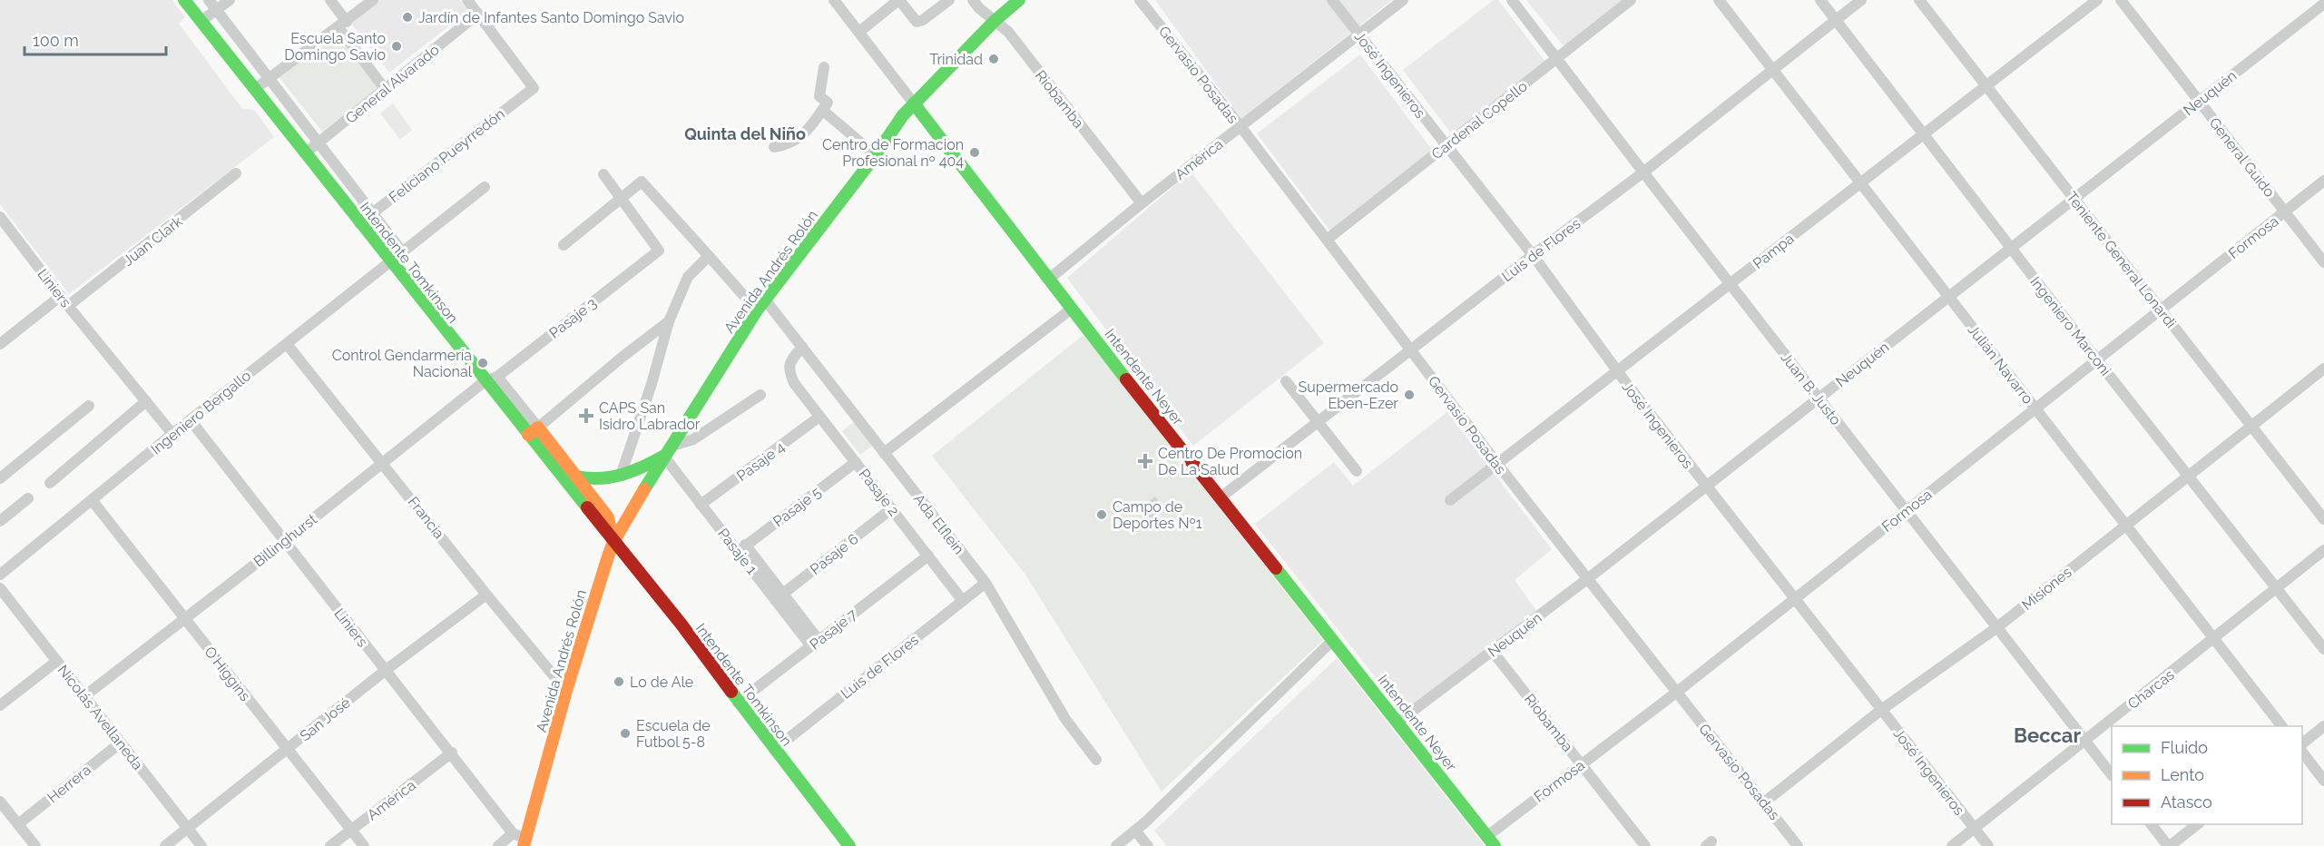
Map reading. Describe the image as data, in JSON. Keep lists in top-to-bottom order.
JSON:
{
  "streets": {
    "street": [
      "Gervasio Posadas",
      "José Ingenieros",
      "General Alvarado",
      "Neuquén",
      "Riobamba",
      "Cardenal Copello",
      "Feliciano Pueyrredón",
      "General Guido",
      "América",
      "Formosa",
      "Juan Clark",
      "Luis de Flores",
      "Pampa",
      "Teniente General Lonardi",
      "Intendente Tomkinson",
      "Avenida Andrés Rolón",
      "Liniers",
      "Pasaje 3",
      "Ingeniero Marconi",
      "Julián Navarro",
      "Intendente Neyer",
      "Juan B. Justo",
      "Ingeniero Bergallo",
      "Pasaje 4",
      "Pasaje 2",
      "Pasaje 5",
      "Francia",
      "Ada Elflein",
      "Billinghurst",
      "Pasaje 1",
      "Pasaje 6",
      "Misiones",
      "Pasaje 7",
      "O'Higgins",
      "Charcas",
      "Nicolás Avellaneda",
      "San José",
      "Herrera"
    ]
  },
  "crossings": [
    ["Gervasio Posadas", "Neuquén"],
    ["Gervasio Posadas", "Cardenal Copello"],
    ["Gervasio Posadas", "América"],
    ["Gervasio Posadas", "Formosa"],
    ["Gervasio Posadas", "Luis de Flores"],
    ["Gervasio Posadas", "Pampa"],
    ["Gervasio Posadas", "Misiones"],
    ["José Ingenieros", "Neuquén"],
    ["José Ingenieros", "Cardenal Copello"],
    ["José Ingenieros", "América"],
    ["José Ingenieros", "Formosa"],
    ["José Ingenieros", "Luis de Flores"],
    ["José Ingenieros", "Pampa"],
    ["José Ingenieros", "Misiones"],
    ["José Ingenieros", "Charcas"],
    ["General Alvarado", "Feliciano Pueyrredón"],
    ["General Alvarado", "Intendente Tomkinson"],
    ["Neuquén", "Riobamba"],
    ["Neuquén", "General Guido"],
    ["Neuquén", "Teniente General Lonardi"],
    ["Neuquén", "Ingeniero Marconi"],
    ["Neuquén", "Julián Navarro"],
    ["Neuquén", "Intendente Neyer"],
    ["Neuquén", "Juan B. Justo"],
    ["Riobamba", "América"],
    ["Riobamba", "Formosa"],
    ["Riobamba", "Avenida Andrés Rolón"],
    ["Cardenal Copello", "Juan B. Justo"],
    ["Feliciano Pueyrredón", "Intendente Tomkinson"],
    ["General Guido", "Formosa"],
    ["América", "Liniers"],
    ["América", "Intendente Neyer"],
    ["América", "O'Higgins"],
    ["Formosa", "Teniente General Lonardi"],
    ["Formosa", "Ingeniero Marconi"],
    ["Formosa", "Julián Navarro"],
    ["Formosa", "Intendente Neyer"],
    ["Formosa", "Juan B. Justo"],
    ["Juan Clark", "Liniers"],
    ["Luis de Flores", "Intendente Tomkinson"],
    ["Luis de Flores", "Ingeniero Marconi"],
    ["Luis de Flores", "Julián Navarro"],
    ["Luis de Flores", "Intendente Neyer"],
    ["Luis de Flores", "Juan B. Justo"],
    ["Luis de Flores", "Pasaje 2"],
    ["Luis de Flores", "Ada Elflein"],
    ["Pampa", "Teniente General Lonardi"],
    ["Pampa", "Ingeniero Marconi"],
    ["Pampa", "Julián Navarro"],
    ["Pampa", "Juan B. Justo"],
    ["Teniente General Lonardi", "Misiones"],
    ["Intendente Tomkinson", "Avenida Andrés Rolón"],
    ["Intendente Tomkinson", "Pasaje 3"],
    ["Intendente Tomkinson", "Ingeniero Bergallo"],
    ["Intendente Tomkinson", "Billinghurst"],
    ["Intendente Tomkinson", "Pasaje 7"],
    ["Avenida Andrés Rolón", "Intendente Neyer"],
    ["Avenida Andrés Rolón", "Francia"],
    ["Avenida Andrés Rolón", "Ada Elflein"],
    ["Avenida Andrés Rolón", "Pasaje 1"],
    ["Liniers", "Ingeniero Bergallo"],
    ["Liniers", "Billinghurst"],
    ["Liniers", "San José"],
    ["Pasaje 3", "Billinghurst"],
    ["Ingeniero Marconi", "Misiones"],
    ["Ingeniero Marconi", "Charcas"],
    ["Julián Navarro", "Misiones"],
    ["Julián Navarro", "Charcas"],
    ["Juan B. Justo", "Misiones"],
    ["Juan B. Justo", "Charcas"],
    ["Ingeniero Bergallo", "Francia"],
    ["Ingeniero Bergallo", "O'Higgins"],
    ["Pasaje 4", "Pasaje 2"],
    ["Pasaje 4", "Pasaje 1"],
    ["Pasaje 2", "Pasaje 5"],
    ["Pasaje 2", "Ada Elflein"],
    ["Pasaje 2", "Pasaje 6"],
    ["Pasaje 2", "Pasaje 7"],
    ["Pasaje 5", "Pasaje 1"],
    ["Francia", "Billinghurst"],
    ["Francia", "San José"],
    ["Billinghurst", "O'Higgins"],
    ["Billinghurst", "Nicolás Avellaneda"],
    ["Pasaje 1", "Pasaje 6"],
    ["Pasaje 1", "Pasaje 7"],
    ["O'Higgins", "San José"],
    ["Nicolás Avellaneda", "San José"],
    ["Nicolás Avellaneda", "Herrera"]
  ],
  "districts": ["Quinta del Niño", "Beccar"],
  "places": {
    "other": [
      "Jardín de Infantes Santo Domingo Savio",
      "Escuela Santo Domingo Savio",
      "Trinidad",
      "Centro de Formacion Profesional nº 404",
      "Control Gendarmería Nacional",
      "Supermercado Eben-Ezer",
      "Campo de Deportes Nº1",
      "Lo de Ale",
      "Escuela de Futbol 5-8"
    ],
    "health": ["CAPS San Isidro Labrador", "Centro De Promocion De La Salud"]
  },
  "legend": ["Fluido", "Lento", "Atasco"],
  "scale_bar": "100 m"
}
